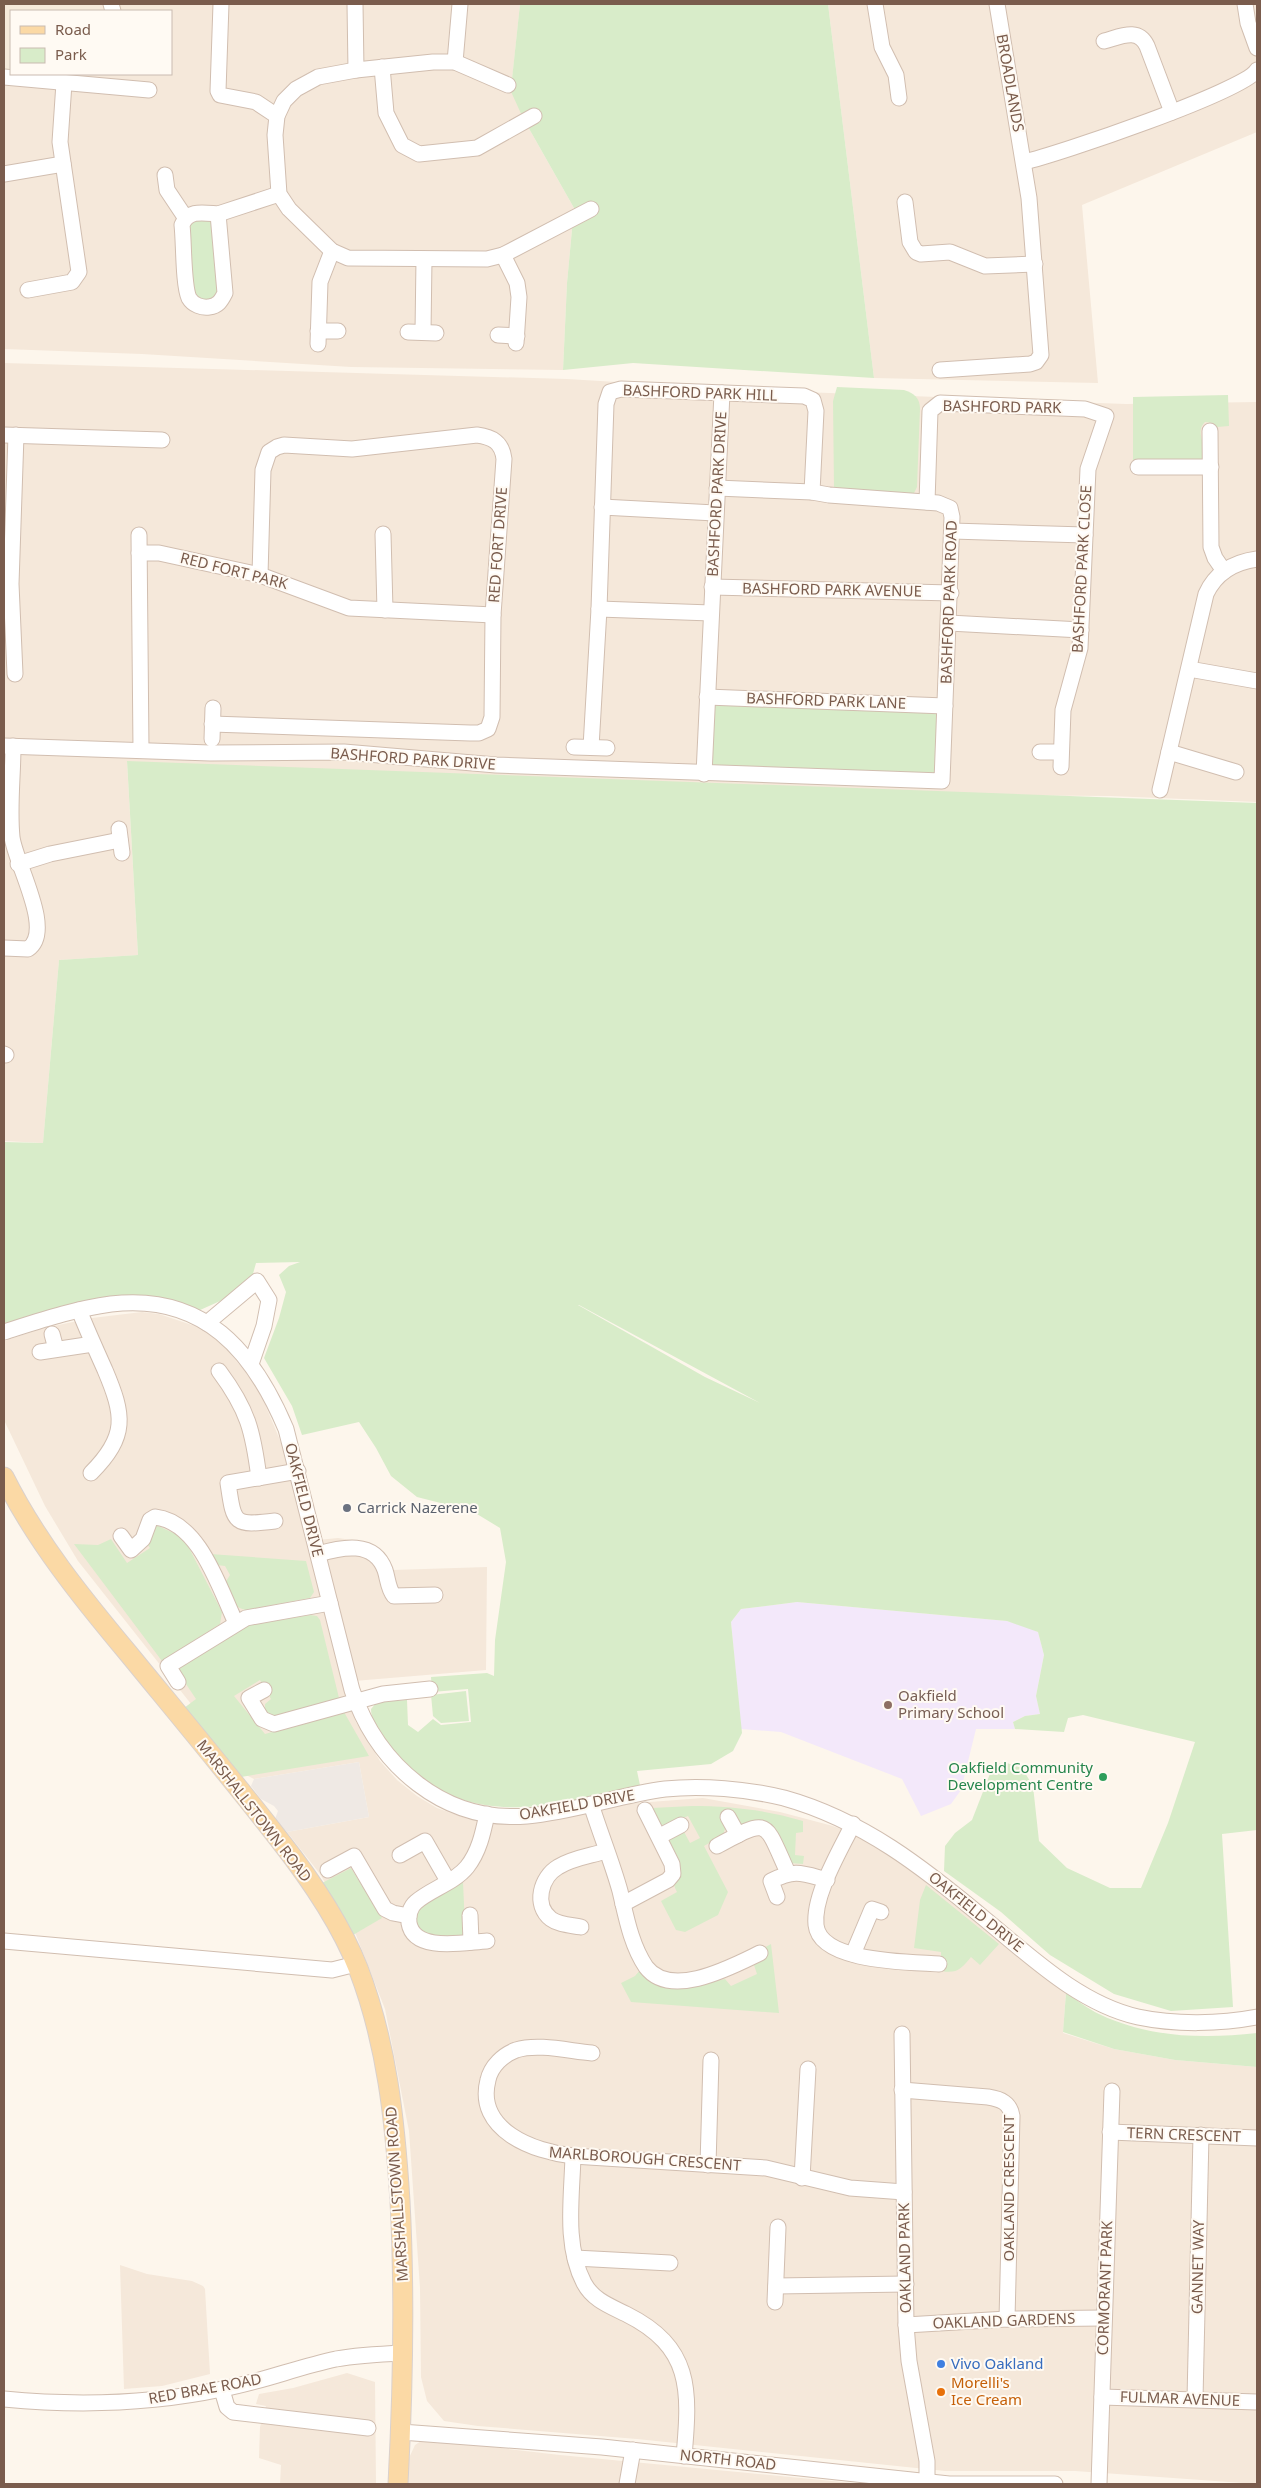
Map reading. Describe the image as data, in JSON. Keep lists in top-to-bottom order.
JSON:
{
  "streets": {
    "main road": ["MARSHALLSTOWN ROAD"],
    "street": [
      "BROADLANDS",
      "BASHFORD PARK HILL",
      "BASHFORD PARK",
      "BASHFORD PARK DRIVE",
      "RED FORT DRIVE",
      "BASHFORD PARK CLOSE",
      "RED FORT PARK",
      "BASHFORD PARK AVENUE",
      "BASHFORD PARK ROAD",
      "BASHFORD PARK LANE",
      "OAKFIELD DRIVE",
      "TERN CRESCENT",
      "MARLBOROUGH CRESCENT",
      "OAKLAND CRESCENT",
      "OAKLAND PARK",
      "GANNET WAY",
      "CORMORANT PARK",
      "OAKLAND GARDENS",
      "RED BRAE ROAD",
      "FULMAR AVENUE",
      "NORTH ROAD"
    ]
  },
  "crossings": [
    ["BASHFORD PARK HILL", "BASHFORD PARK DRIVE"],
    ["BASHFORD PARK HILL", "BASHFORD PARK ROAD"],
    ["BASHFORD PARK", "BASHFORD PARK CLOSE"],
    ["BASHFORD PARK", "BASHFORD PARK ROAD"],
    ["BASHFORD PARK DRIVE", "BASHFORD PARK AVENUE"],
    ["BASHFORD PARK DRIVE", "BASHFORD PARK ROAD"],
    ["BASHFORD PARK DRIVE", "BASHFORD PARK LANE"],
    ["RED FORT DRIVE", "RED FORT PARK"],
    ["BASHFORD PARK AVENUE", "BASHFORD PARK ROAD"],
    ["BASHFORD PARK ROAD", "BASHFORD PARK LANE"],
    ["MARSHALLSTOWN ROAD", "RED BRAE ROAD"],
    ["MARSHALLSTOWN ROAD", "NORTH ROAD"],
    ["TERN CRESCENT", "GANNET WAY"],
    ["TERN CRESCENT", "CORMORANT PARK"],
    ["MARLBOROUGH CRESCENT", "OAKLAND PARK"],
    ["OAKLAND CRESCENT", "OAKLAND PARK"],
    ["OAKLAND CRESCENT", "OAKLAND GARDENS"],
    ["OAKLAND PARK", "OAKLAND GARDENS"],
    ["OAKLAND PARK", "NORTH ROAD"],
    ["GANNET WAY", "FULMAR AVENUE"],
    ["CORMORANT PARK", "OAKLAND GARDENS"],
    ["CORMORANT PARK", "FULMAR AVENUE"]
  ],
  "places": [
    "Carrick Nazerene",
    "Oakfield Primary School",
    "Oakfield Community Development Centre",
    "Vivo Oakland",
    "Morelli's Ice Cream"
  ],
  "legend": ["Road", "Park"]
}
